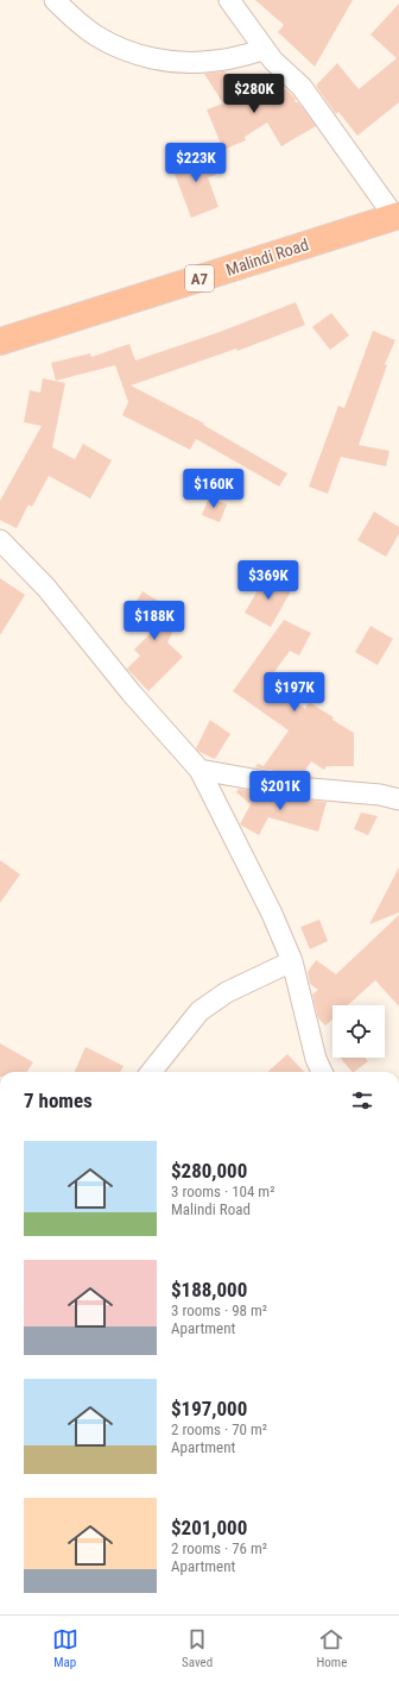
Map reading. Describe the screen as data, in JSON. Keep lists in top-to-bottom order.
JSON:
{
  "streets": {
    "highway": ["Malindi Road", "A7"]
  },
  "page": {
    "price": [
      "$280K",
      "$223K",
      "$160K",
      "$369K",
      "$188K",
      "$197K",
      "$201K"
    ],
    "heading": "7 homes",
    "list": [
      {
        "name": "$280,000",
        "note": "3 rooms · 104 m² · Malindi Road"
      },
      {
        "name": "$188,000",
        "note": "3 rooms · 98 m² · Apartment"
      },
      {
        "name": "$197,000",
        "note": "2 rooms · 70 m² · Apartment"
      },
      {
        "name": "$201,000",
        "note": "2 rooms · 76 m² · Apartment"
      }
    ],
    "tabs": ["Map", "Saved", "Home"]
  }
}
